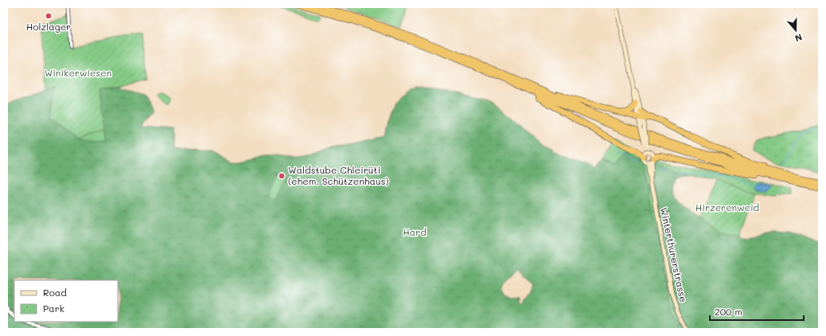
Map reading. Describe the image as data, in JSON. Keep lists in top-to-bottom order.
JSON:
{
  "streets": {
    "main road": ["Winterthurerstrasse"]
  },
  "parks": ["Winikerwiesen", "Hirzerenweid", "Hard"],
  "places": ["Holzlager", "Waldstube Chleirüti (ehem. Schützenhaus)"],
  "legend": ["Road", "Park"],
  "scale_bar": "200 m",
  "north": "bottom"
}
